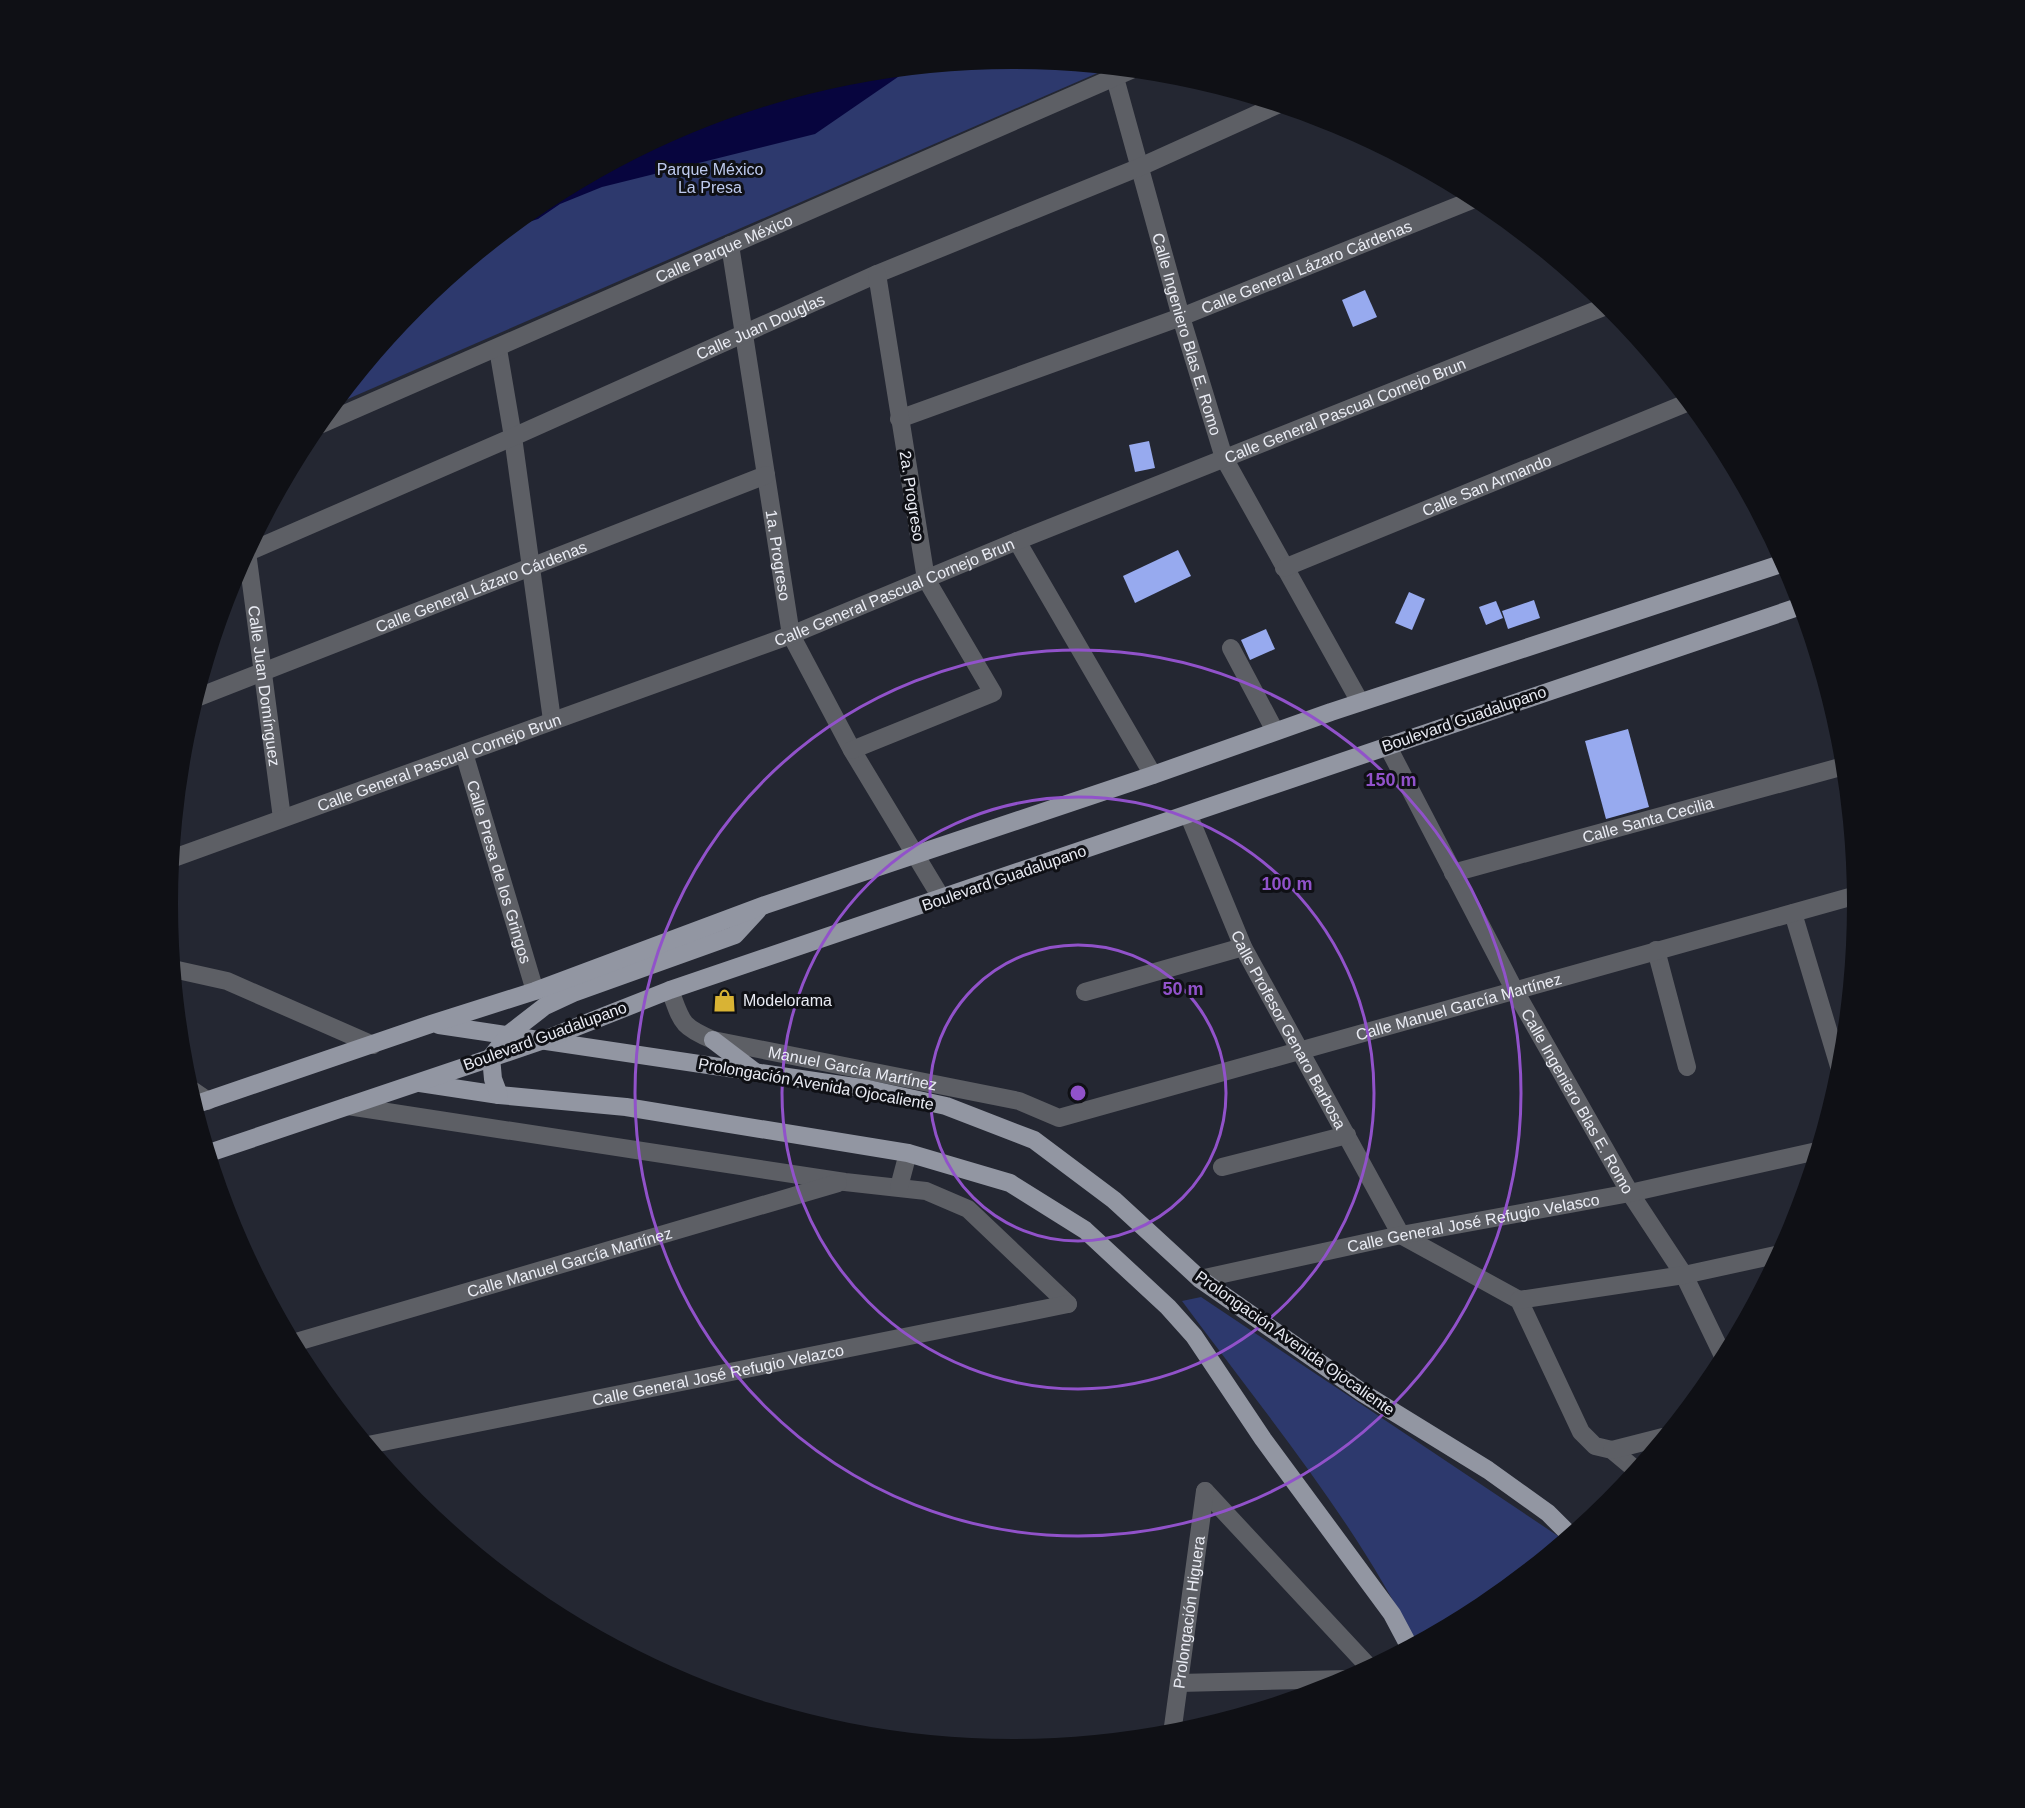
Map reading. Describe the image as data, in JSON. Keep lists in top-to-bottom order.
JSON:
{
  "streets": {
    "main road": ["Boulevard Guadalupano", "Prolongación Avenida Ojocaliente"],
    "street": [
      "Calle Parque México",
      "Calle General Lázaro Cárdenas",
      "Calle Juan Douglas",
      "Calle Ingeniero Blas E. Romo",
      "Calle General Pascual Cornejo Brun",
      "Calle San Armando",
      "2a. Progreso",
      "1a. Progreso",
      "Calle Juan Domínguez",
      "Calle Santa Cecilia",
      "Calle Presa de los Gringos",
      "Calle Manuel García Martínez",
      "Calle Profesor Genaro Barbosa",
      "Manuel García Martínez",
      "Calle General José Refugio Velasco",
      "Calle General José Refugio Velazco",
      "Prolongación Higuera"
    ]
  },
  "crossings": [
    ["Calle Parque México", "Calle Ingeniero Blas E. Romo"],
    ["Calle Parque México", "1a. Progreso"],
    ["Calle General Lázaro Cárdenas", "Calle Ingeniero Blas E. Romo"],
    ["Calle General Lázaro Cárdenas", "2a. Progreso"],
    ["Calle General Lázaro Cárdenas", "1a. Progreso"],
    ["Calle General Lázaro Cárdenas", "Calle Juan Domínguez"],
    ["Calle Juan Douglas", "Calle Ingeniero Blas E. Romo"],
    ["Calle Juan Douglas", "2a. Progreso"],
    ["Calle Juan Douglas", "1a. Progreso"],
    ["Calle Ingeniero Blas E. Romo", "Calle General Pascual Cornejo Brun"],
    ["Calle Ingeniero Blas E. Romo", "Calle San Armando"],
    ["Calle Ingeniero Blas E. Romo", "Boulevard Guadalupano"],
    ["Calle Ingeniero Blas E. Romo", "Calle Santa Cecilia"],
    ["Calle Ingeniero Blas E. Romo", "Calle Manuel García Martínez"],
    ["Calle Ingeniero Blas E. Romo", "Calle General José Refugio Velasco"],
    ["Calle General Pascual Cornejo Brun", "2a. Progreso"],
    ["Calle General Pascual Cornejo Brun", "1a. Progreso"],
    ["Calle General Pascual Cornejo Brun", "Calle Juan Domínguez"],
    ["Calle General Pascual Cornejo Brun", "Calle Presa de los Gringos"],
    ["2a. Progreso", "1a. Progreso"],
    ["1a. Progreso", "Boulevard Guadalupano"],
    ["Boulevard Guadalupano", "Calle Profesor Genaro Barbosa"],
    ["Boulevard Guadalupano", "Manuel García Martínez"],
    ["Boulevard Guadalupano", "Prolongación Avenida Ojocaliente"],
    ["Calle Manuel García Martínez", "Calle Profesor Genaro Barbosa"],
    ["Calle Manuel García Martínez", "Manuel García Martínez"],
    ["Calle Profesor Genaro Barbosa", "Calle General José Refugio Velasco"],
    ["Prolongación Avenida Ojocaliente", "Calle General José Refugio Velasco"]
  ],
  "parks": ["Parque México La Presa"],
  "places": {
    "shop": ["Modelorama"]
  },
  "rings": ["150 m", "100 m", "50 m"]
}
